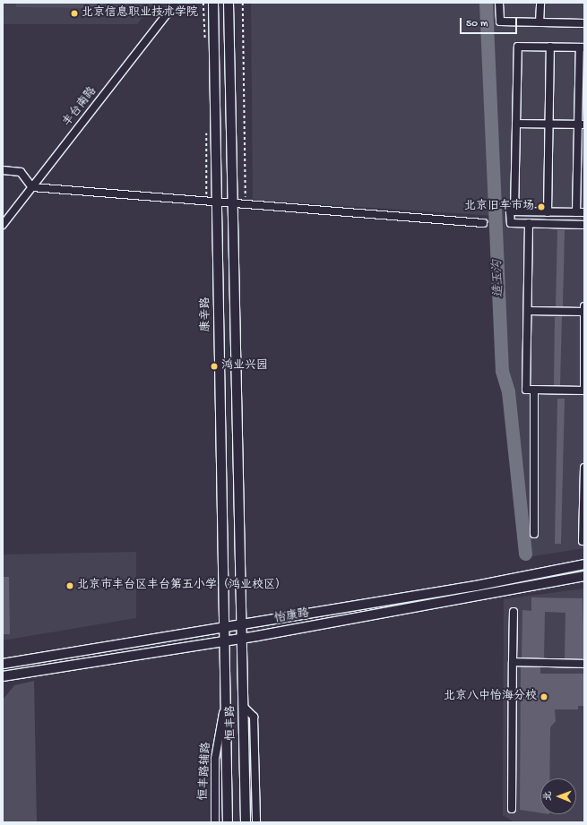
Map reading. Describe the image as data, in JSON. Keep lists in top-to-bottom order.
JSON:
{
  "streets": {
    "main road": ["康辛路", "怡康路", "恒丰路"],
    "street": ["丰台南路", "恒丰路辅路"]
  },
  "crossings": [
    ["康辛路", "怡康路"],
    ["康辛路", "恒丰路"],
    ["怡康路", "恒丰路"],
    ["恒丰路", "恒丰路辅路"]
  ],
  "water": ["造玉沟"],
  "places": [
    "北京信息职业技术学院",
    "北京旧车市场",
    "鸿业兴园",
    "北京市丰台区丰台第五小学（鸿业校区）",
    "北京八中怡海分校"
  ],
  "scale_bar": "50 m",
  "north": "left"
}
